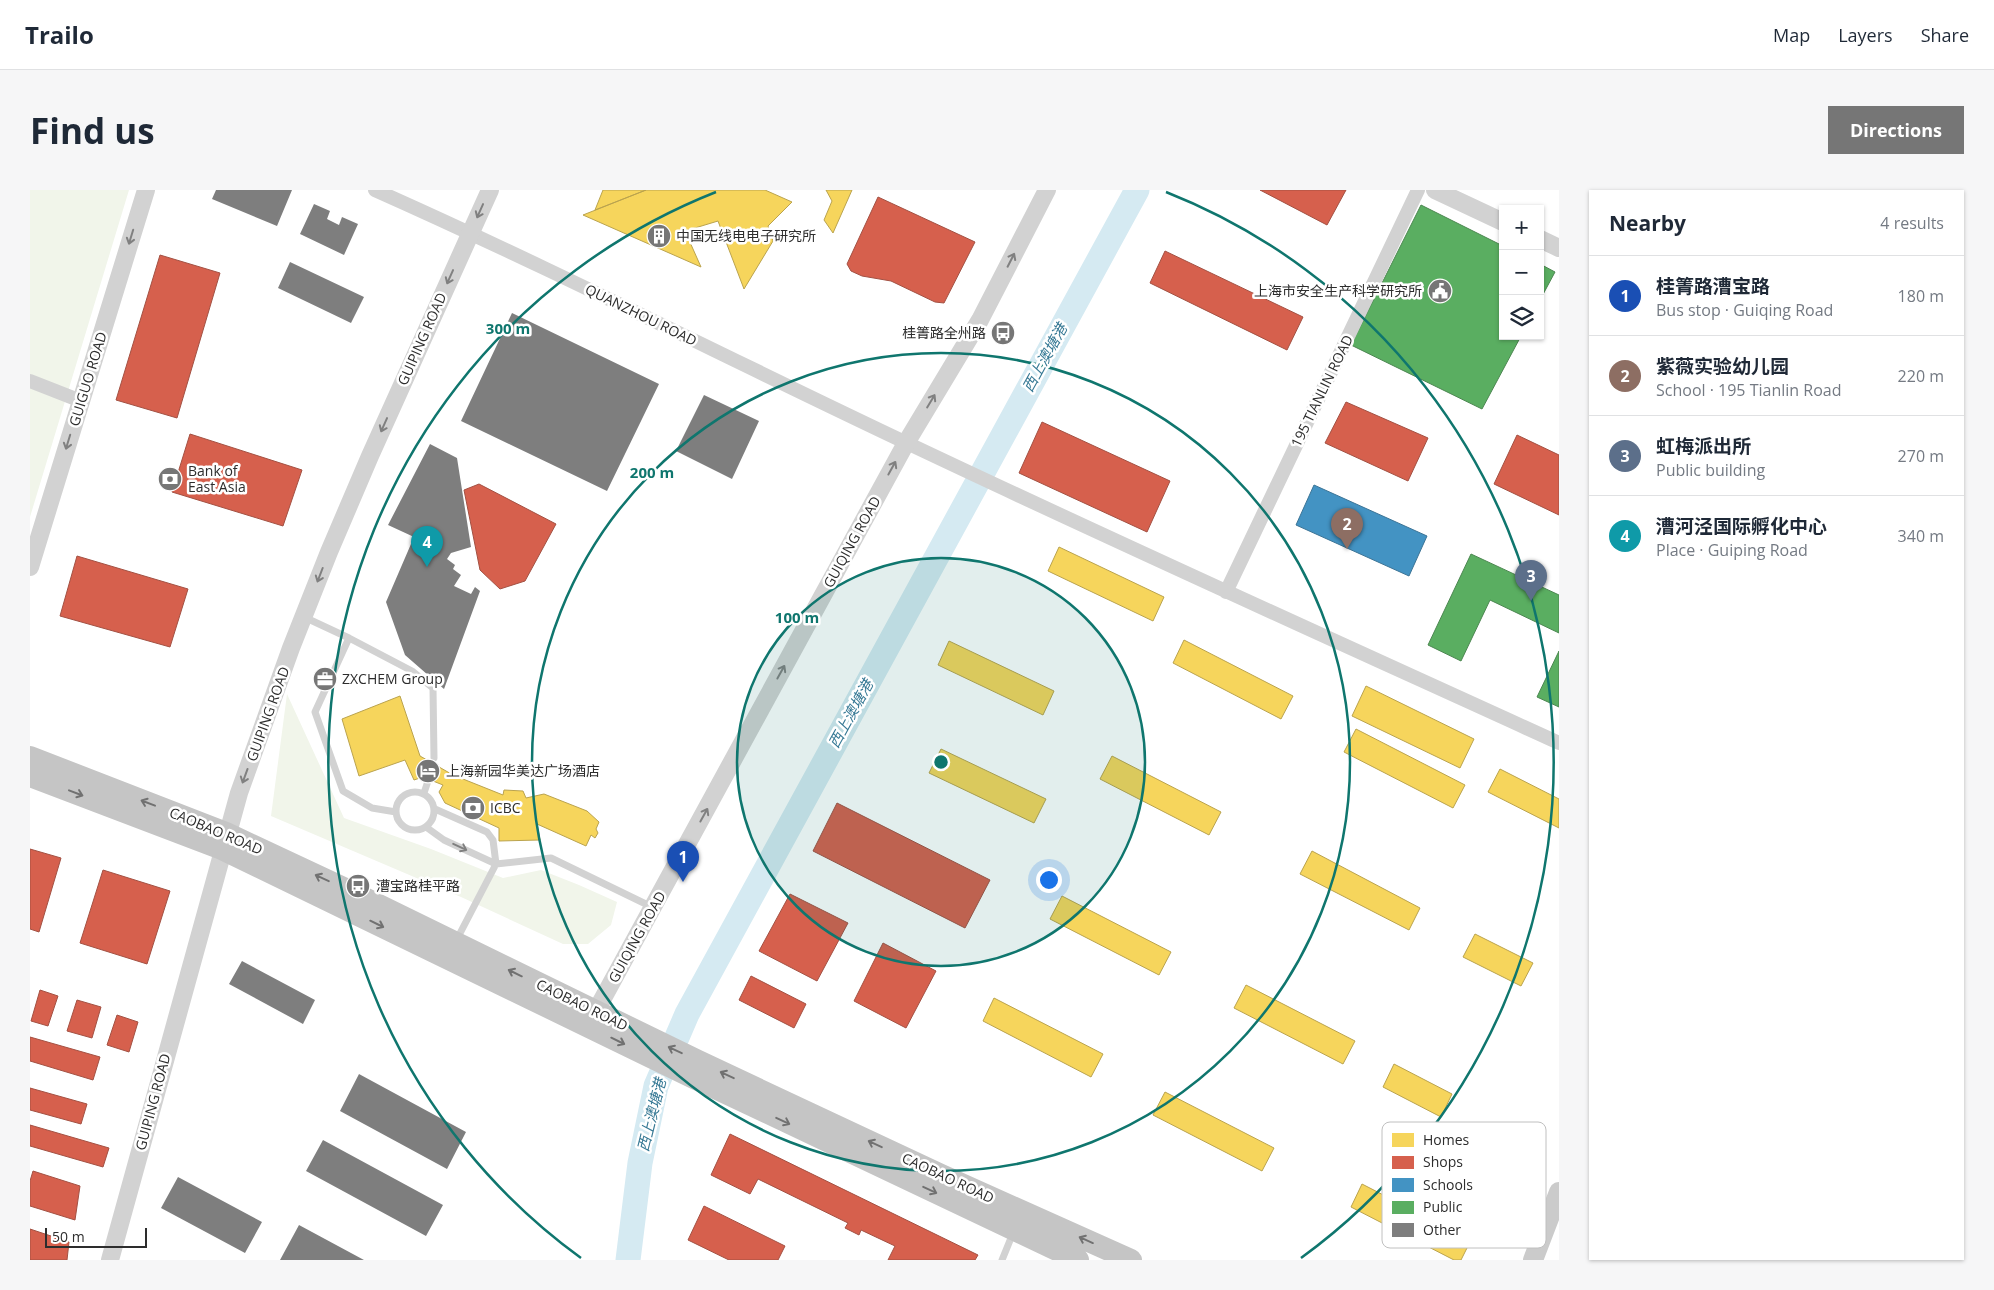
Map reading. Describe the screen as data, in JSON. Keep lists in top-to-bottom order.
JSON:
{
  "streets": {
    "main road": ["CAOBAO ROAD"],
    "street": [
      "QUANZHOU ROAD",
      "GUIPING ROAD",
      "GUIGUO ROAD",
      "195 TIANLIN ROAD",
      "GUIQING ROAD"
    ]
  },
  "crossings": [
    ["QUANZHOU ROAD", "GUIPING ROAD"],
    ["QUANZHOU ROAD", "195 TIANLIN ROAD"],
    ["QUANZHOU ROAD", "GUIQING ROAD"],
    ["GUIPING ROAD", "CAOBAO ROAD"],
    ["GUIQING ROAD", "CAOBAO ROAD"]
  ],
  "one_way": ["GUIPING ROAD", "GUIGUO ROAD", "GUIQING ROAD"],
  "water": ["西上澳塘港"],
  "places": {
    "building": ["中国无线电电子研究所"],
    "public building": ["上海市安全生产科学研究所"],
    "bus stop": ["桂箐路全州路", "漕宝路桂平路"],
    "bank": ["Bank of East Asia", "ICBC"],
    "office": ["ZXCHEM Group"],
    "hotel": ["上海新园华美达广场酒店"]
  },
  "legend": [
    "Homes",
    "Shops",
    "Schools",
    "Public",
    "Other"
  ],
  "scale_bar": "50 m",
  "page": {
    "header": "Trailo",
    "nav": ["Map", "Layers", "Share"],
    "buttons": "Directions",
    "title": "Find us",
    "heading": ["Nearby", "4 results"],
    "map_buttons": ["+", "−"],
    "list": [
      {
        "mark": "1",
        "name": "桂箐路漕宝路",
        "note": "Bus stop · Guiqing Road",
        "value": "180 m"
      },
      {
        "mark": "2",
        "name": "紫薇实验幼儿园",
        "note": "School · 195 Tianlin Road",
        "value": "220 m"
      },
      {
        "mark": "3",
        "name": "虹梅派出所",
        "note": "Public building",
        "value": "270 m"
      },
      {
        "mark": "4",
        "name": "漕河泾国际孵化中心",
        "note": "Place · Guiping Road",
        "value": "340 m"
      }
    ],
    "pins": [
      "2",
      "4",
      "3",
      "1"
    ],
    "scale": "50 m"
  },
  "rings": ["300 m", "200 m", "100 m"]
}
